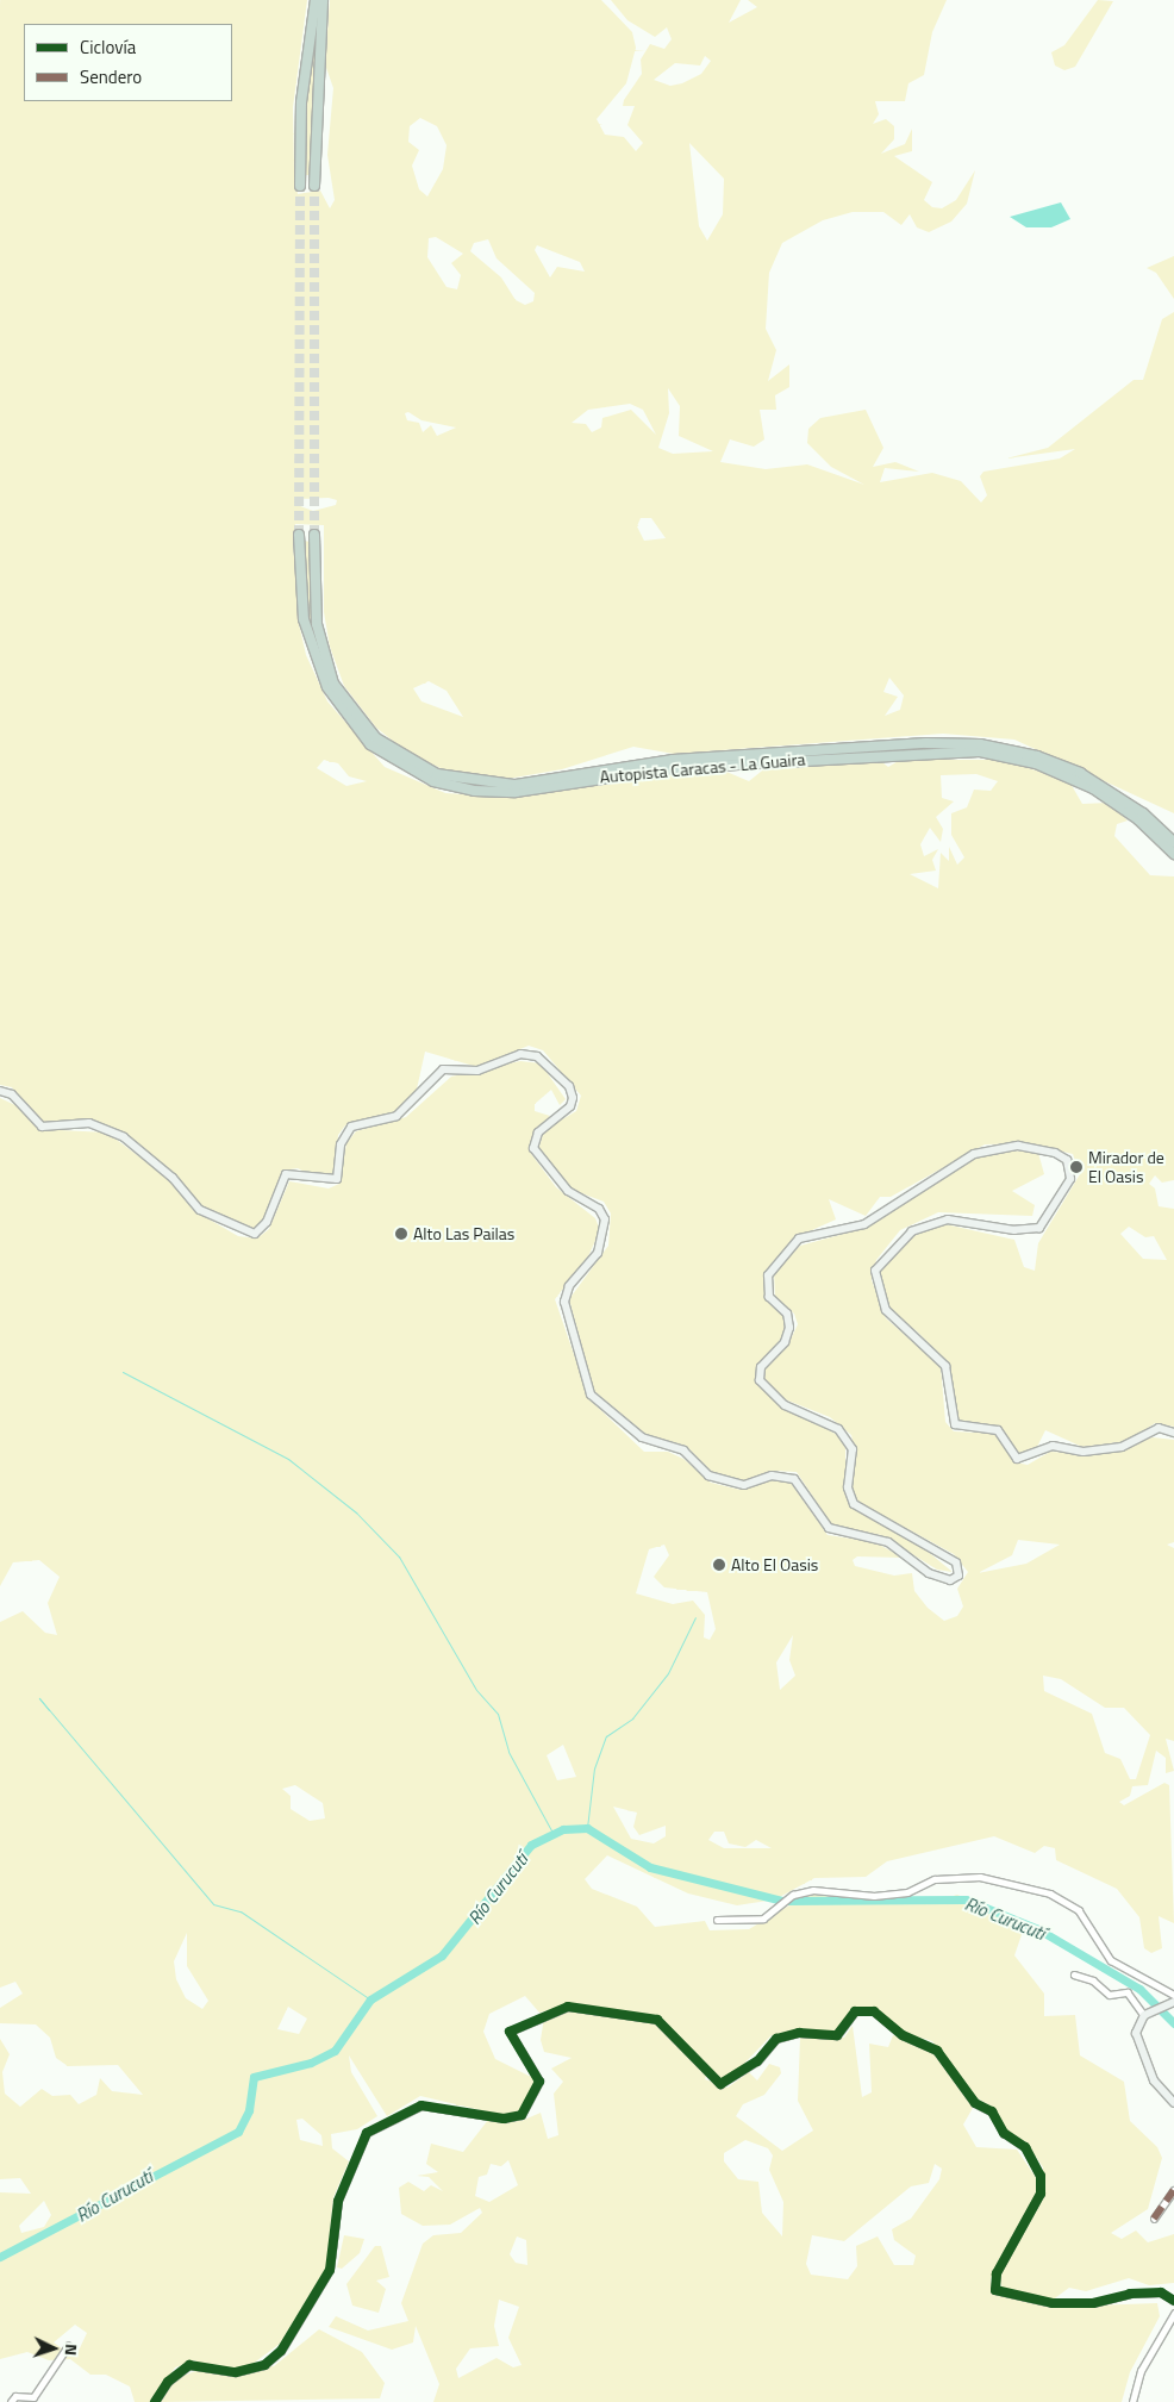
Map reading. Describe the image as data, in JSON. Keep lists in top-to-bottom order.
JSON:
{
  "streets": {
    "highway": ["Autopista Caracas - La Guaira"]
  },
  "water": ["Río Curucutí"],
  "places": ["Mirador de El Oasis", "Alto Las Pailas", "Alto El Oasis"],
  "legend": ["Ciclovía", "Sendero"],
  "north": "right"
}
